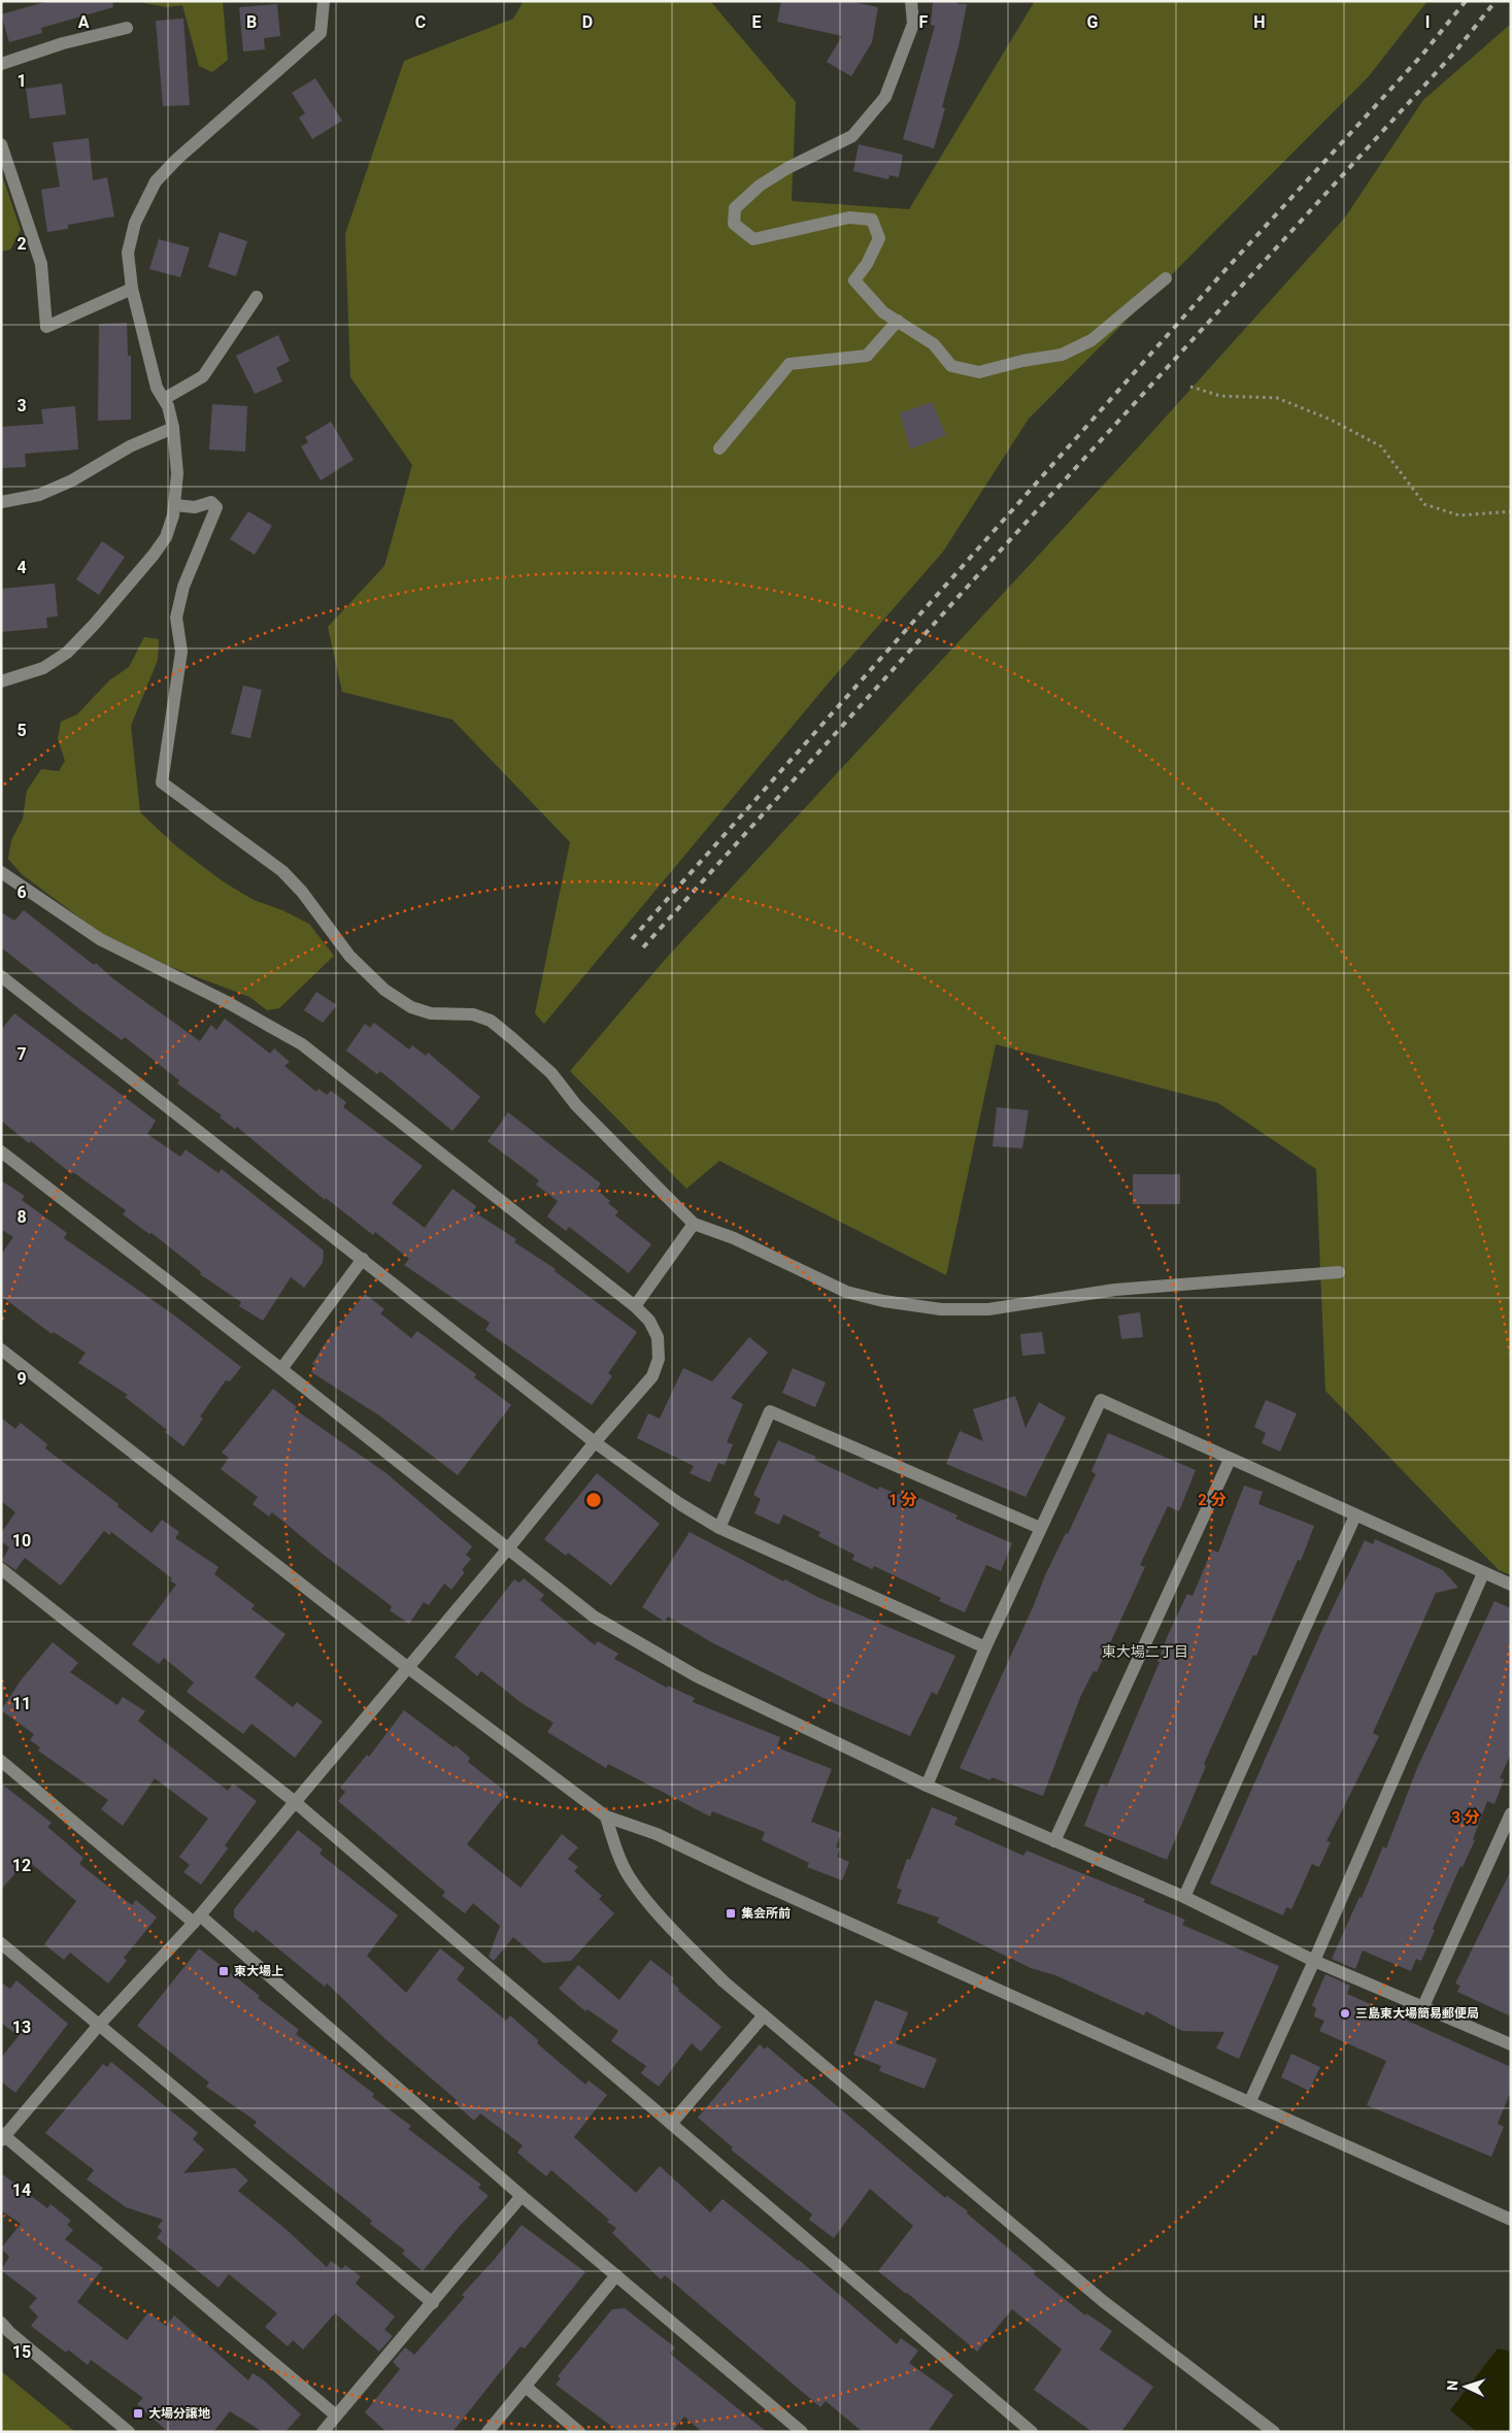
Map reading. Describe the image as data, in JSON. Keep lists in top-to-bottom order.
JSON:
{
  "districts": ["東大場二丁目"],
  "places": {
    "transit": ["集会所前", "東大場上", "大場分譲地"],
    "other": ["三島東大場簡易郵便局"]
  },
  "north": "left",
  "grid": {
    "columns": [
      "A",
      "B",
      "C",
      "D",
      "E",
      "F",
      "G",
      "H",
      "I"
    ],
    "rows": [
      "1",
      "2",
      "3",
      "4",
      "5",
      "6",
      "7",
      "8",
      "9",
      "10",
      "11",
      "12",
      "13",
      "14",
      "15"
    ]
  },
  "rings": ["1 分", "2 分", "3 分"]
}
